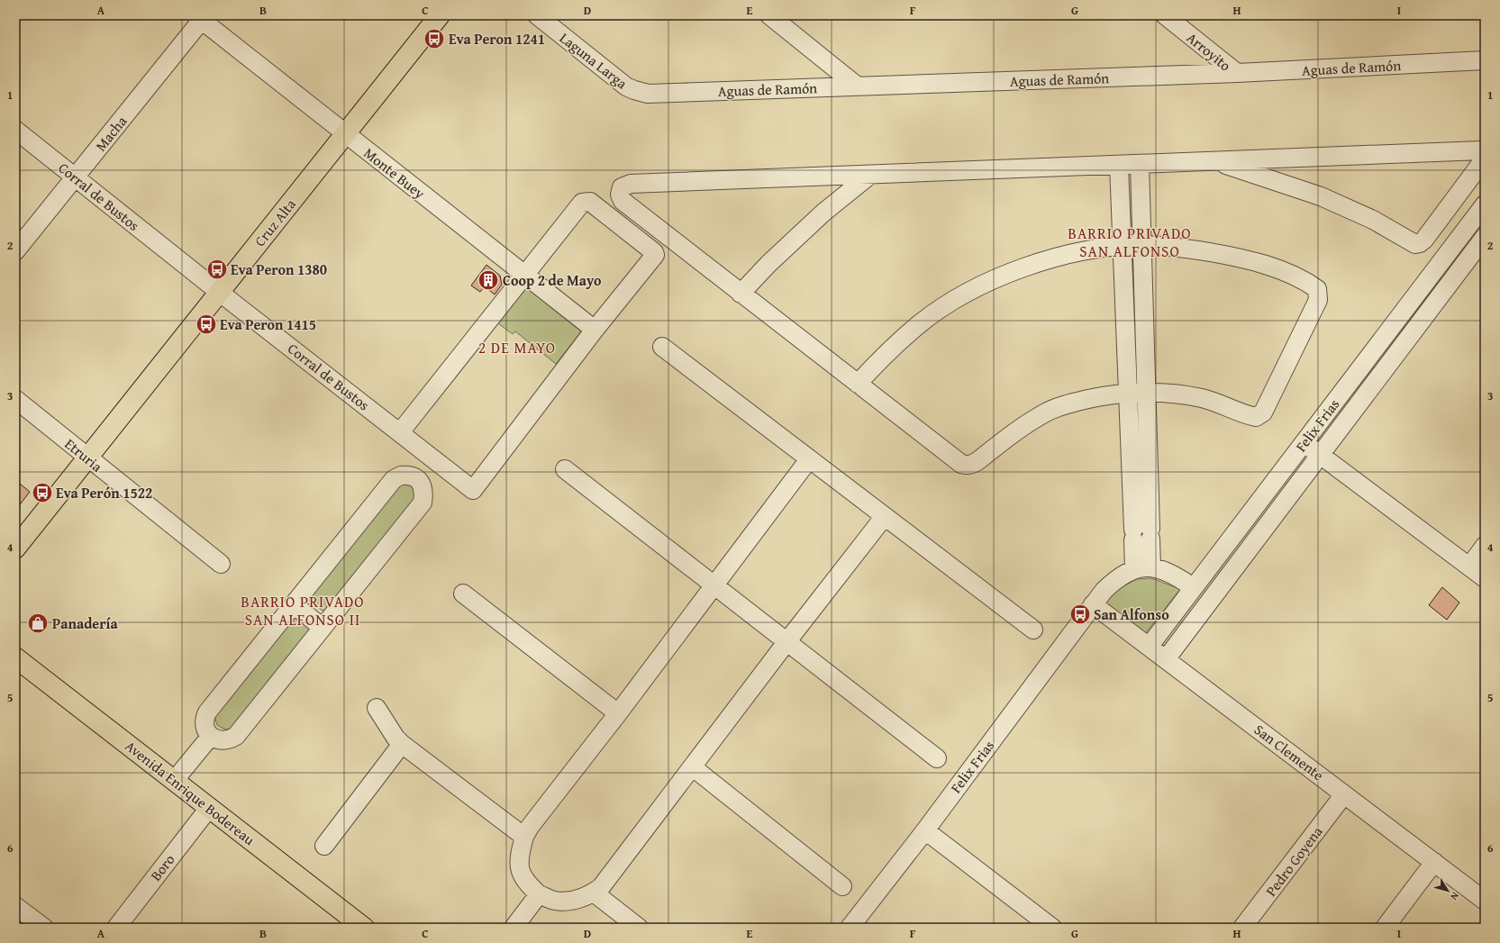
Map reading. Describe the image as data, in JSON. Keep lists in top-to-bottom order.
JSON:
{
  "streets": {
    "main road": ["Cruz Alta", "Avenida Enrique Bodereau"],
    "street": [
      "Arroyito",
      "Laguna Larga",
      "Aguas de Ramón",
      "Macha",
      "Monte Buey",
      "Corral de Bustos",
      "Felix Frias",
      "Etruria",
      "San Clemente",
      "Pedro Goyena",
      "Boro"
    ]
  },
  "crossings": [
    ["Arroyito", "Aguas de Ramón"],
    ["Laguna Larga", "Aguas de Ramón"],
    ["Macha", "Monte Buey"],
    ["Macha", "Corral de Bustos"],
    ["Monte Buey", "Corral de Bustos"],
    ["Monte Buey", "Cruz Alta"],
    ["Corral de Bustos", "Cruz Alta"],
    ["Cruz Alta", "Etruria"],
    ["Felix Frias", "San Clemente"],
    ["San Clemente", "Pedro Goyena"],
    ["Avenida Enrique Bodereau", "Boro"]
  ],
  "districts": ["BARRIO PRIVADO SAN ALFONSO", "2 DE MAYO", "BARRIO PRIVADO SAN ALFONSO II"],
  "places": {
    "bus stop": [
      "Eva Peron 1241",
      "Eva Peron 1380",
      "Eva Peron 1415",
      "Eva Perón 1522",
      "San Alfonso"
    ],
    "building": ["Coop 2 de Mayo"],
    "shop": ["Panadería"]
  },
  "north": "bottom right",
  "grid": {
    "columns": [
      "A",
      "B",
      "C",
      "D",
      "E",
      "F",
      "G",
      "H",
      "I"
    ],
    "rows": [
      "1",
      "2",
      "3",
      "4",
      "5",
      "6"
    ]
  }
}
